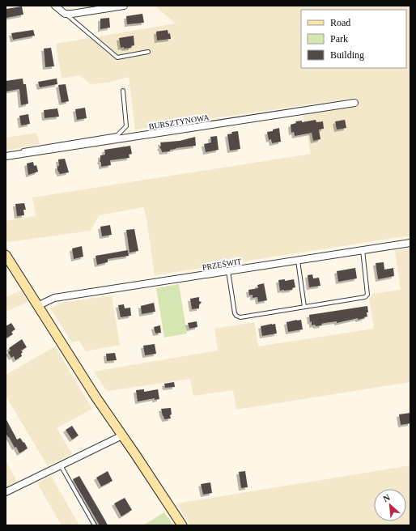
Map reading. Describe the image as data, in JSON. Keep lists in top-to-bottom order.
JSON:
{
  "streets": {
    "street": ["BURSZTYNOWA", "PRZEŚWIT"]
  },
  "legend": ["Road", "Park", "Building"],
  "north": "top left"
}
